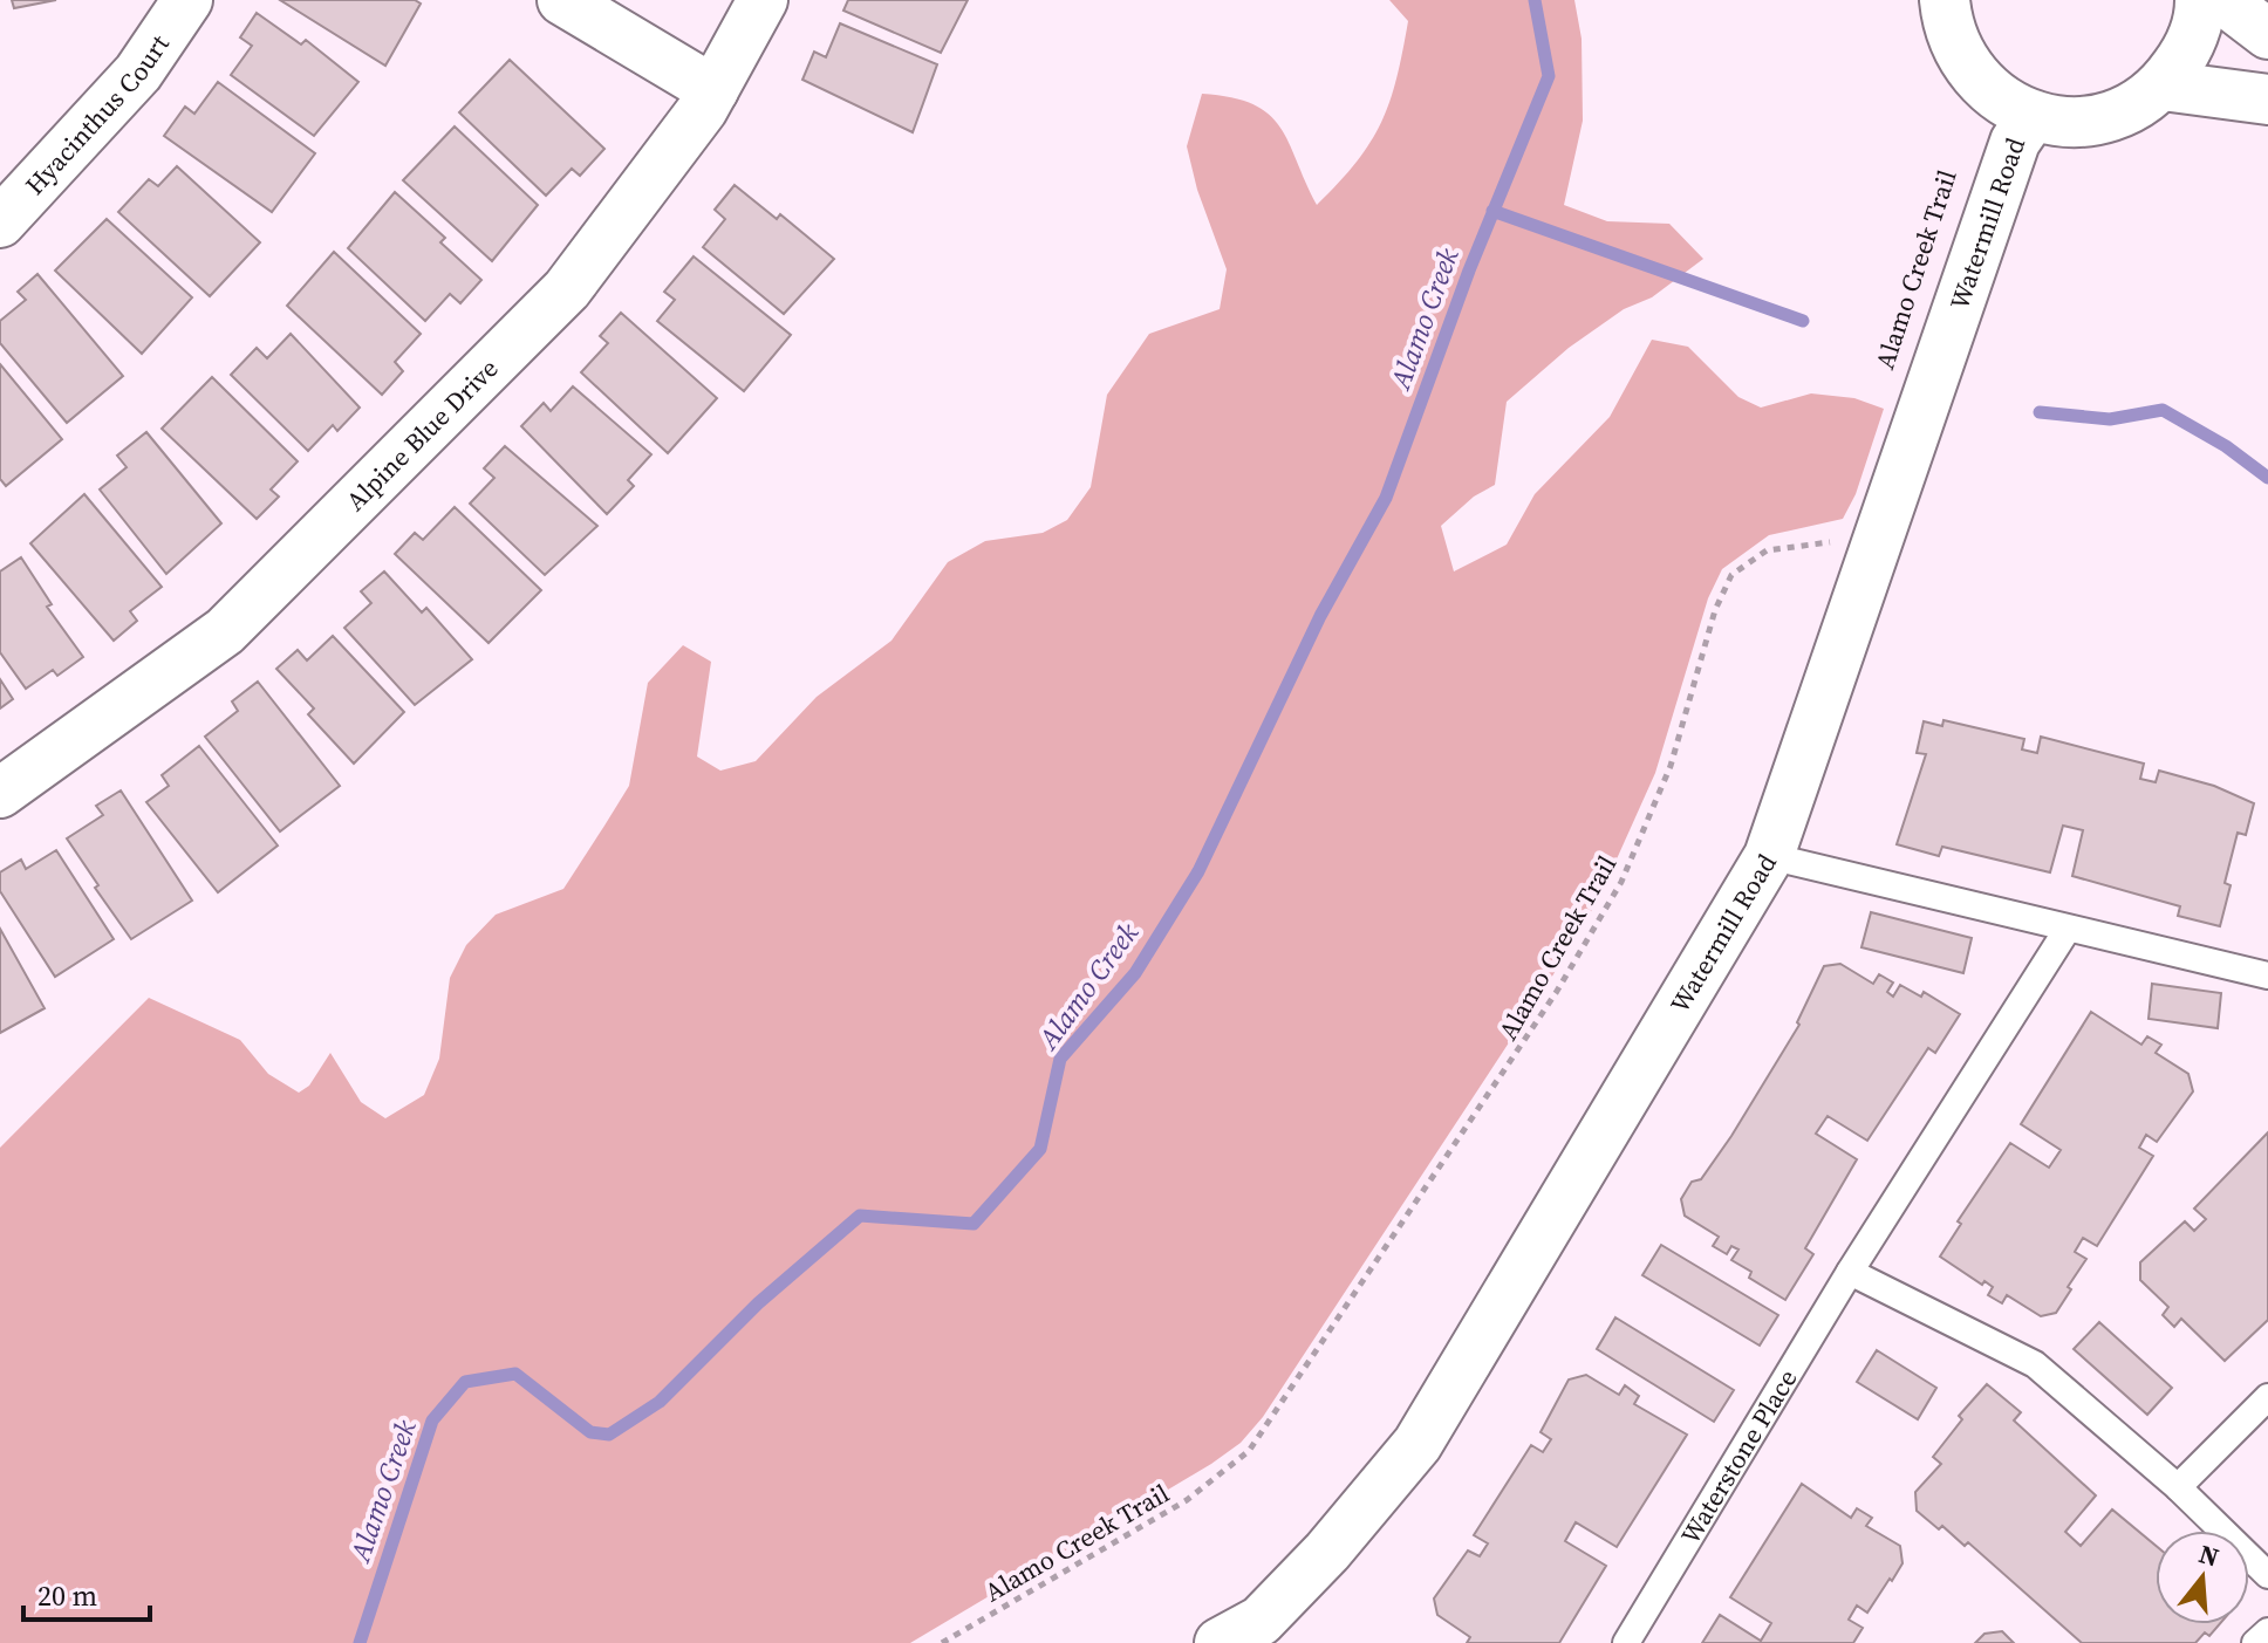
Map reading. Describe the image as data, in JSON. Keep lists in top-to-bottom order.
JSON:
{
  "streets": {
    "street": ["Hyacinthus Court", "Watermill Road", "Alpine Blue Drive"],
    "lane": ["Waterstone Place"],
    "path": ["Alamo Creek Trail"]
  },
  "water": ["Alamo Creek"],
  "scale_bar": "20 m",
  "north": "top"
}
